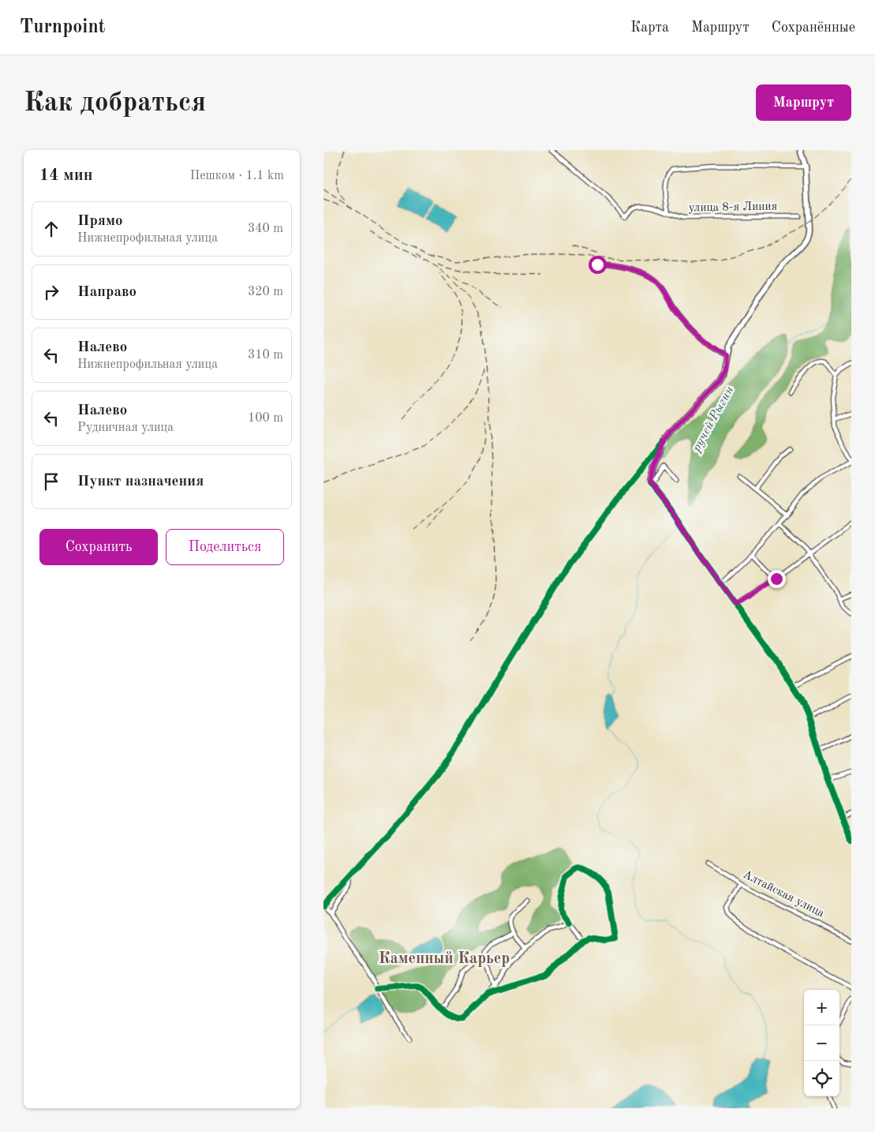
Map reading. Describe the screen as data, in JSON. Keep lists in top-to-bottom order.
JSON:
{
  "streets": {
    "street": ["улица 8-я Линия", "Алтайская улица"]
  },
  "districts": ["Каменный Карьер"],
  "water": ["ручей Рыгин"],
  "page": {
    "header": "Turnpoint",
    "nav": ["Карта", "Маршрут", "Сохранённые"],
    "buttons": [
      "Маршрут",
      ["Сохранить", "Поделиться"]
    ],
    "title": "Как добраться",
    "heading": ["14 мин", "Пешком · 1.1 km"],
    "list": [
      ["Прямо", "Нижнепрофильная улица", "340 m"],
      ["Направо", "320 m"],
      ["Налево", "Нижнепрофильная улица", "310 m"],
      ["Налево", "Рудничная улица", "100 m"],
      "Пункт назначения"
    ],
    "map_buttons": ["+", "−"]
  }
}
